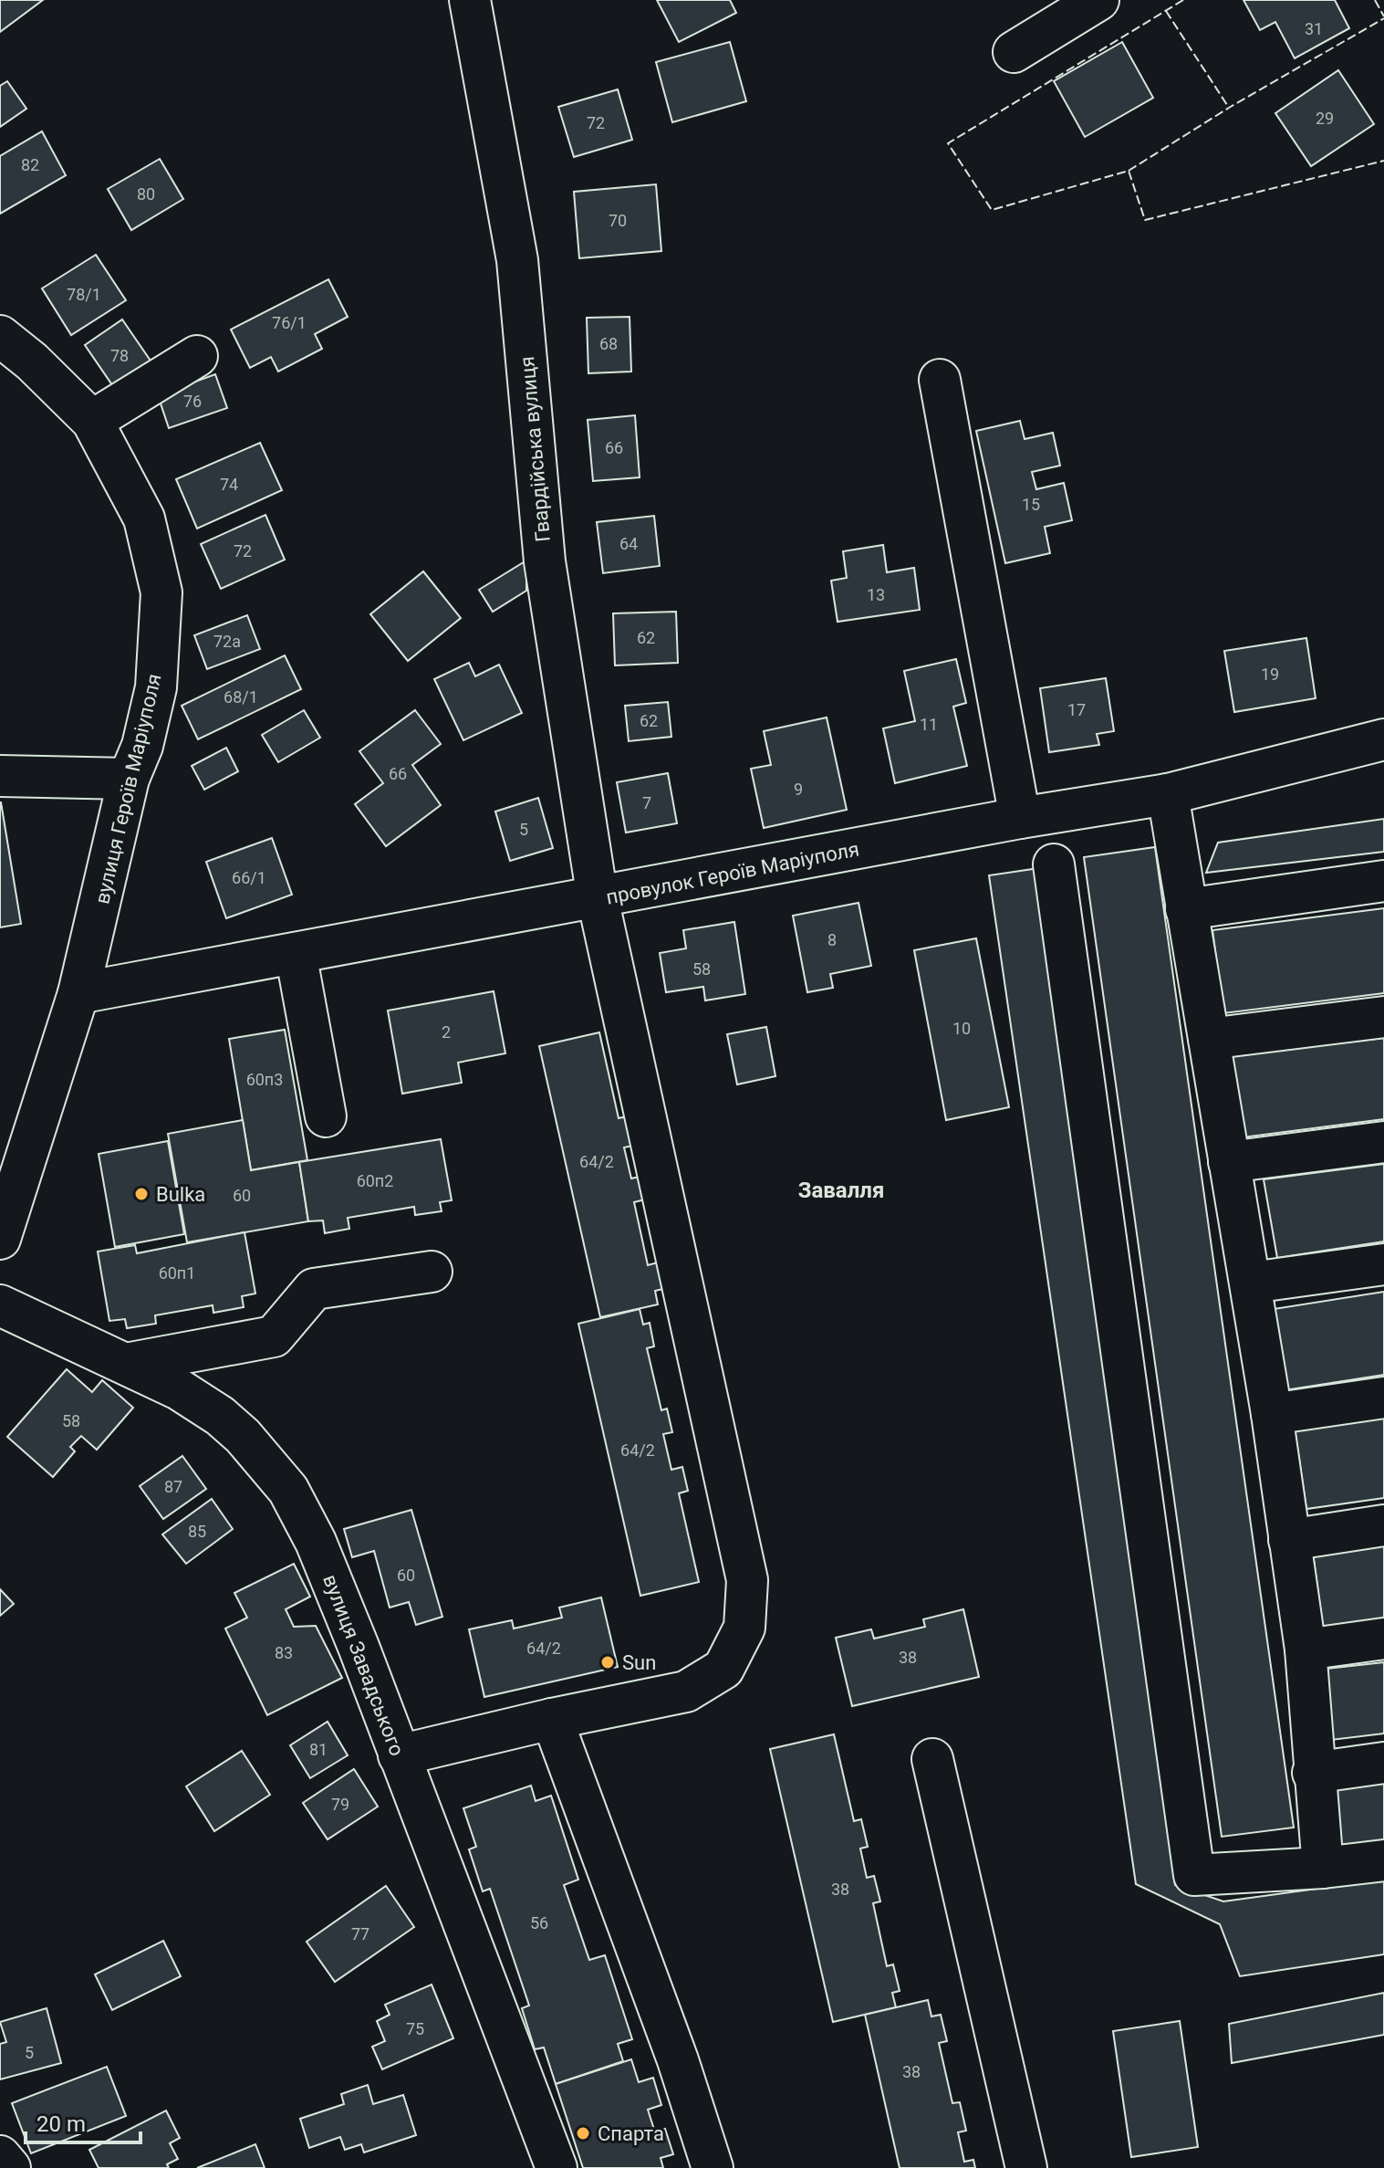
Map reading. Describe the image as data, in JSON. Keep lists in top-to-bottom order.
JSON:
{
  "streets": {
    "street": [
      "Гвардійська вулиця",
      "вулиця Героїв Маріуполя",
      "провулок Героїв Маріуполя",
      "вулиця Завадського"
    ]
  },
  "crossings": [
    ["Гвардійська вулиця", "провулок Героїв Маріуполя"],
    ["Гвардійська вулиця", "вулиця Завадського"],
    ["вулиця Героїв Маріуполя", "провулок Героїв Маріуполя"]
  ],
  "districts": ["Завалля"],
  "places": ["Bulka", "Sun", "Спарта"],
  "house_numbers": [
    "31",
    "29",
    "72",
    "82",
    "80",
    "70",
    "78/1",
    "76/1",
    "68",
    "78",
    "76",
    "66",
    "74",
    "15",
    "64",
    "72",
    "13",
    "62",
    "72а",
    "19",
    "68/1",
    "17",
    "62",
    "11",
    "66",
    "9",
    "7",
    "5",
    "66/1",
    "8",
    "58",
    "10",
    "2",
    "60п3",
    "64/2",
    "60п2",
    "60",
    "60п1",
    "58",
    "64/2",
    "87",
    "85",
    "60",
    "64/2",
    "83",
    "38",
    "81",
    "79",
    "38",
    "56",
    "77",
    "75",
    "5",
    "38"
  ],
  "scale_bar": "20 m"
}
